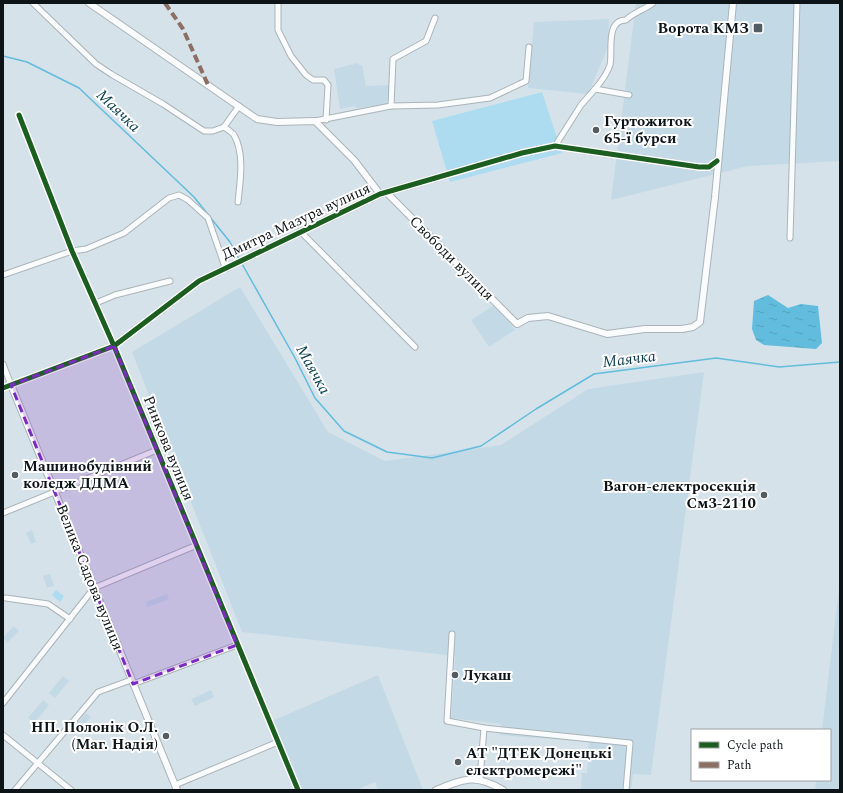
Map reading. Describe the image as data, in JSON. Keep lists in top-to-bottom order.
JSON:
{
  "streets": {
    "street": [
      "Дмитра Мазура вулиця",
      "Свободи вулиця",
      "Ринкова вулиця",
      "Велика Садова вулиця"
    ]
  },
  "crossings": [
    ["Дмитра Мазура вулиця", "Свободи вулиця"],
    ["Дмитра Мазура вулиця", "Ринкова вулиця"],
    ["Дмитра Мазура вулиця", "Велика Садова вулиця"]
  ],
  "water": ["Маячка"],
  "places": {
    "transit": ["Ворота КМЗ"],
    "other": [
      "Гуртожиток 65-ї бурси",
      "Машинобудівний коледж ДДМА",
      "Вагон-електросекція См3-2110",
      "Лукаш",
      "НП. Полонік О.Л. (Маг. Надія)",
      "АТ \"ДТЕК Донецькі електромережі\""
    ]
  },
  "legend": ["Cycle path", "Path"]
}
